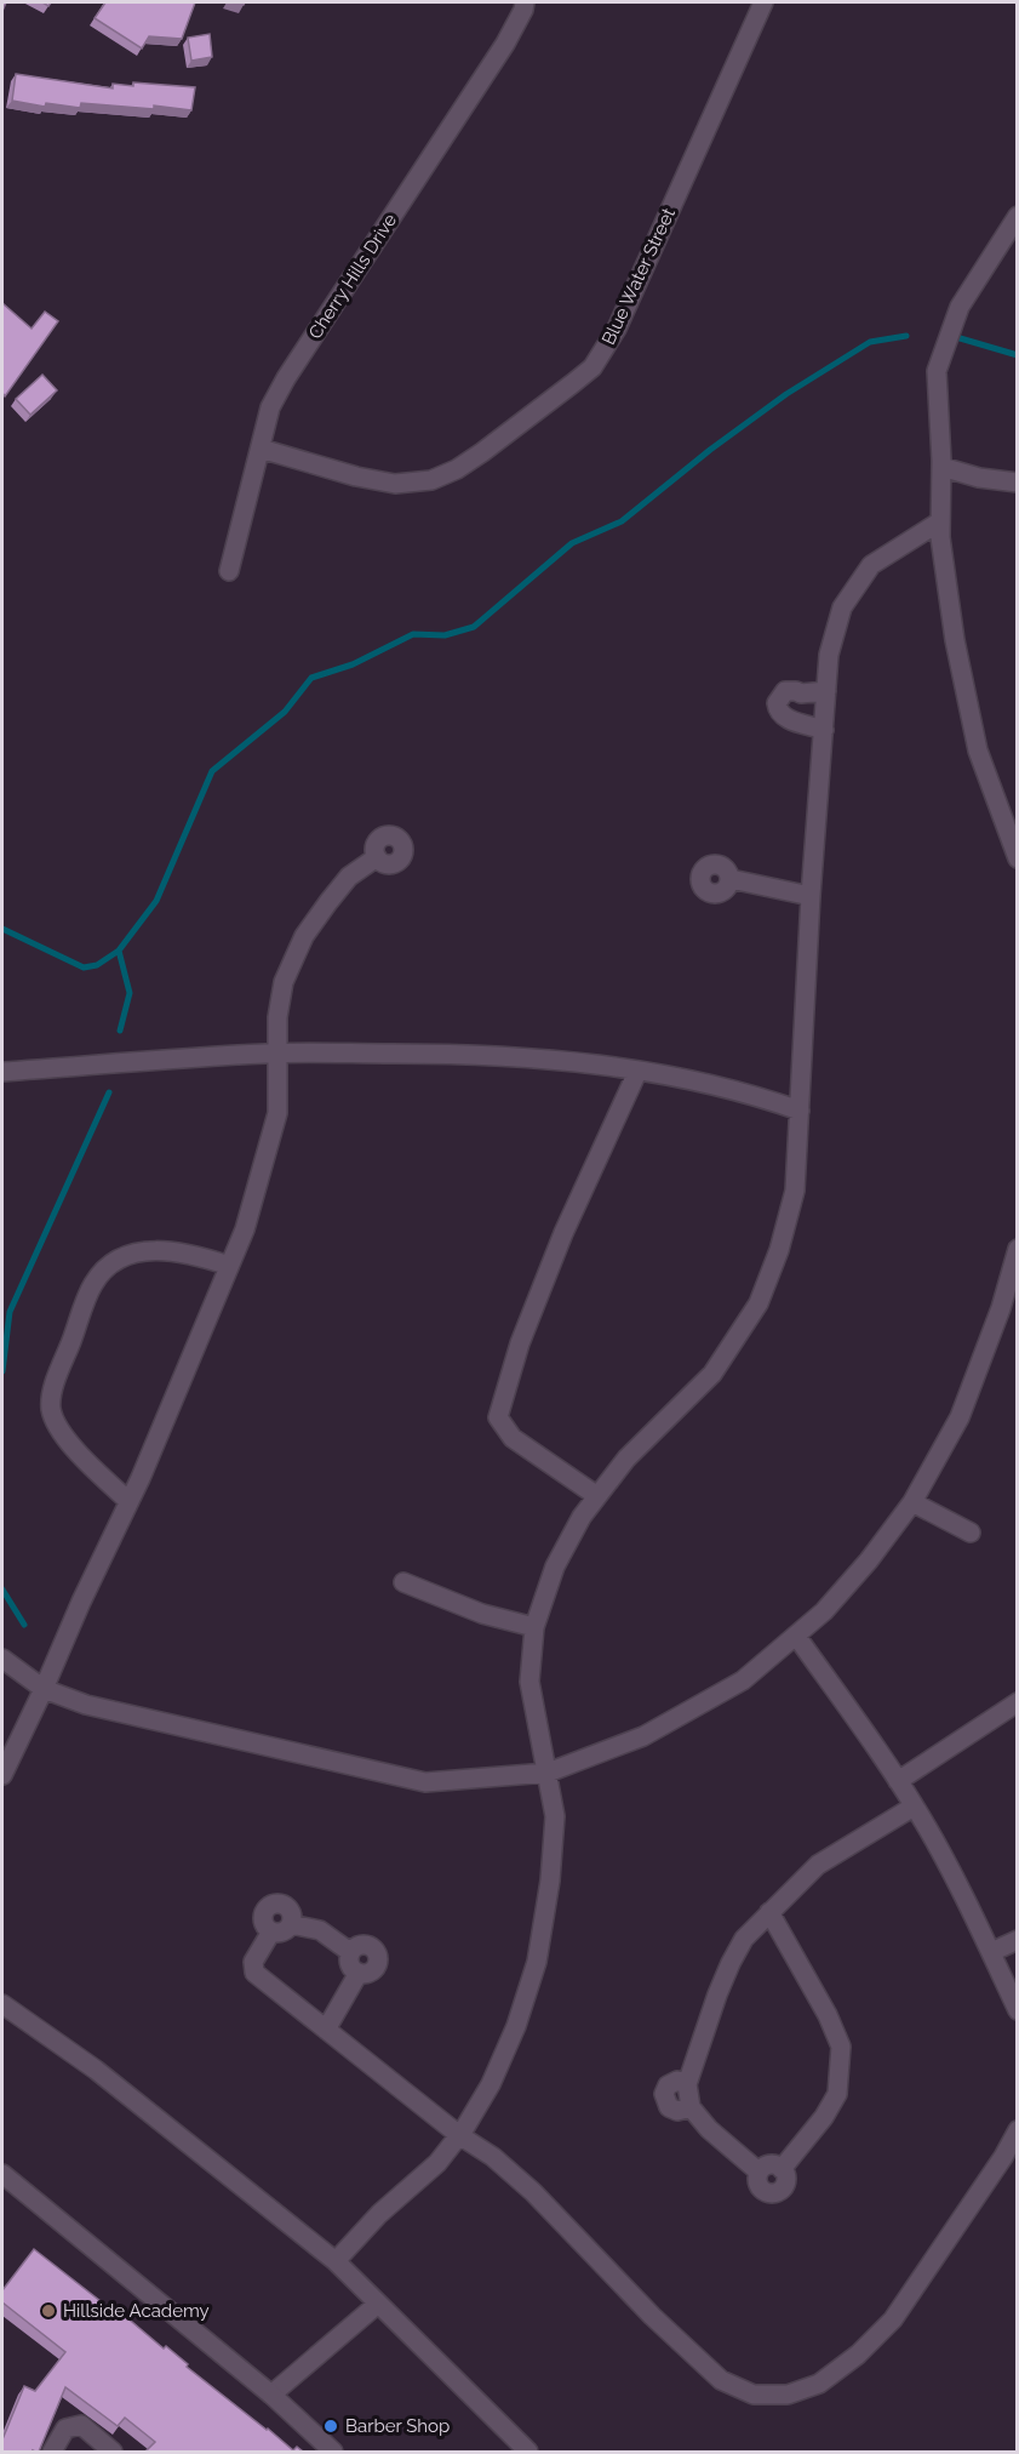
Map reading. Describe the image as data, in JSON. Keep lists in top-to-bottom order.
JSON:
{
  "streets": {
    "street": ["Cherry Hills Drive", "Blue Water Street"]
  },
  "crossings": [
    ["Cherry Hills Drive", "Blue Water Street"]
  ],
  "places": ["Hillside Academy", "Barber Shop"]
}
